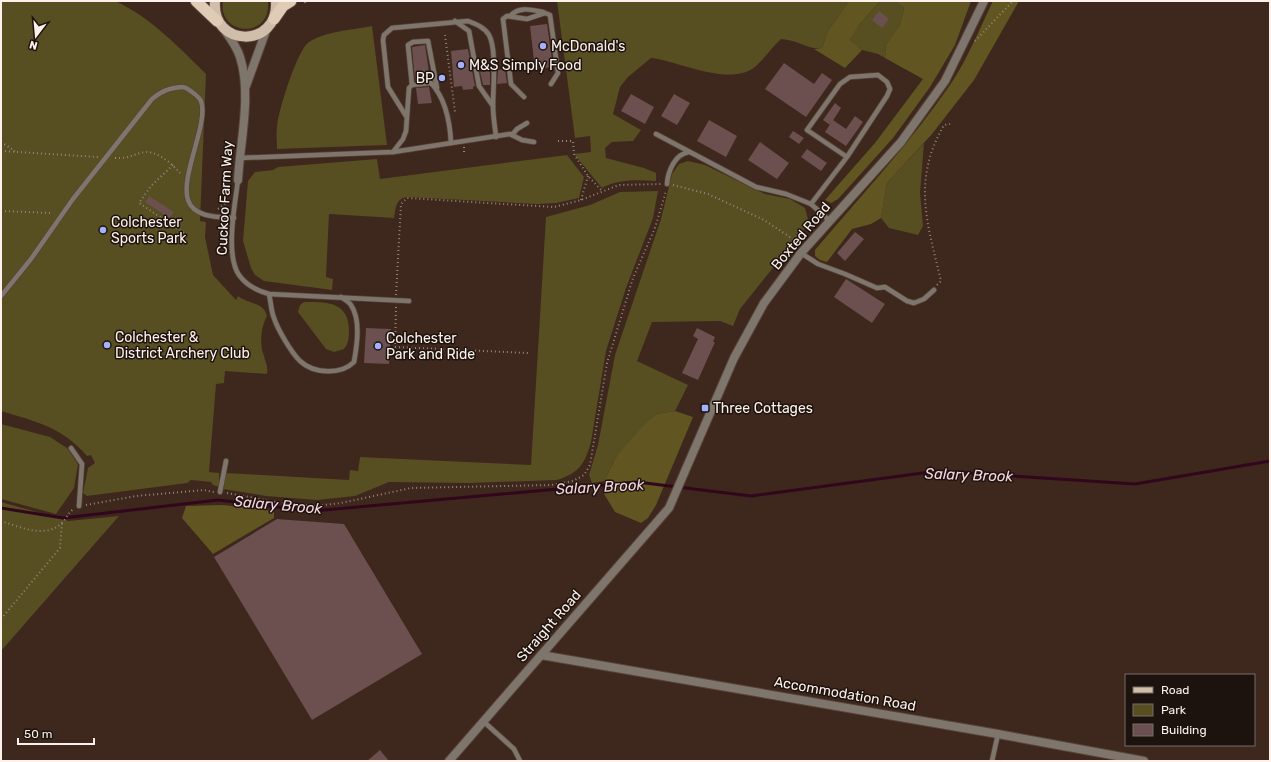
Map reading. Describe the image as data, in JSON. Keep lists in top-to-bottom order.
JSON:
{
  "streets": {
    "street": [
      "Cuckoo Farm Way",
      "Boxted Road",
      "Straight Road",
      "Accommodation Road"
    ]
  },
  "crossings": [
    ["Boxted Road", "Straight Road"],
    ["Straight Road", "Accommodation Road"]
  ],
  "water": ["Salary Brook"],
  "places": {
    "other": [
      "McDonald's",
      "M&S Simply Food",
      "BP",
      "Colchester Sports Park",
      "Colchester & District Archery Club",
      "Colchester Park and Ride"
    ],
    "transit": ["Three Cottages"]
  },
  "legend": ["Road", "Park", "Building"],
  "scale_bar": "50 m",
  "north": "bottom"
}
